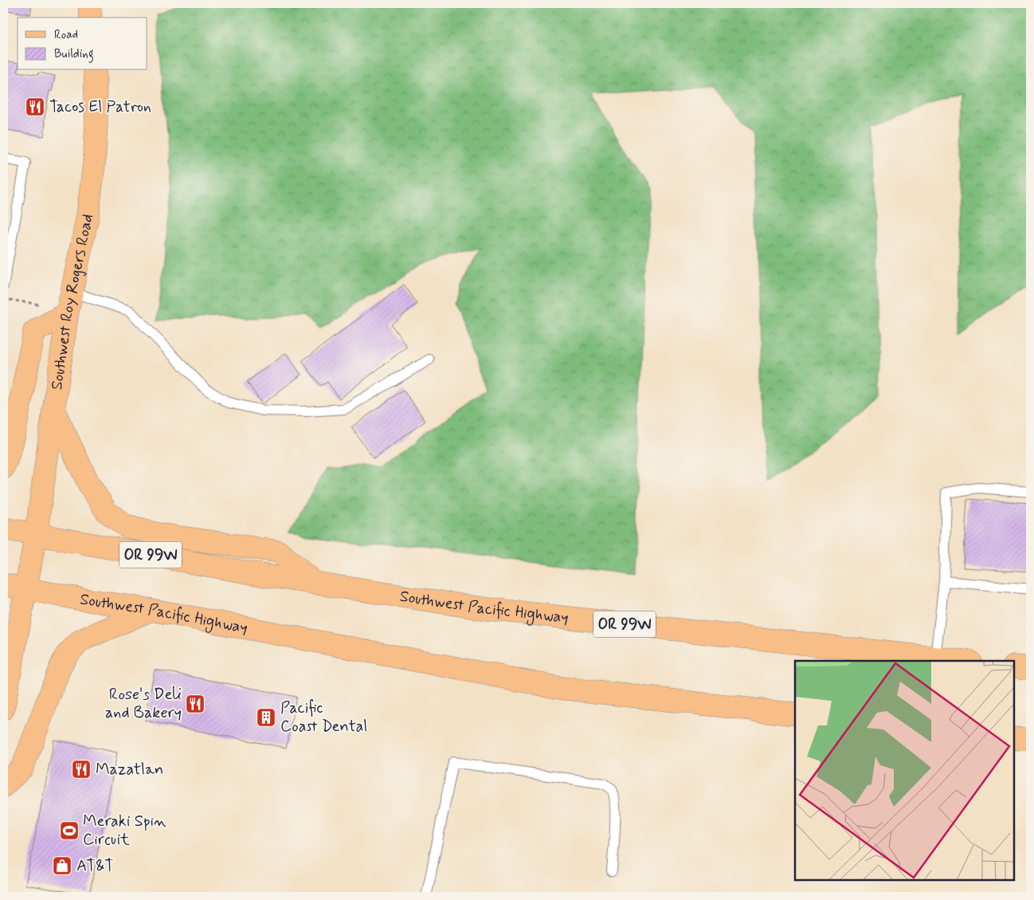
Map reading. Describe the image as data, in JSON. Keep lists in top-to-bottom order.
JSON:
{
  "streets": {
    "main road": ["Southwest Roy Rogers Road", "OR 99W", "Southwest Pacific Highway"]
  },
  "crossings": [
    ["Southwest Roy Rogers Road", "Southwest Pacific Highway"]
  ],
  "places": {
    "restaurant": ["Tacos El Patron", "Rose's Deli and Bakery", "Mazatlan"],
    "building": ["Pacific Coast Dental"],
    "sports": ["Meraki Spin Circuit"],
    "shop": ["AT&T"]
  },
  "legend": ["Road", "Building"]
}
